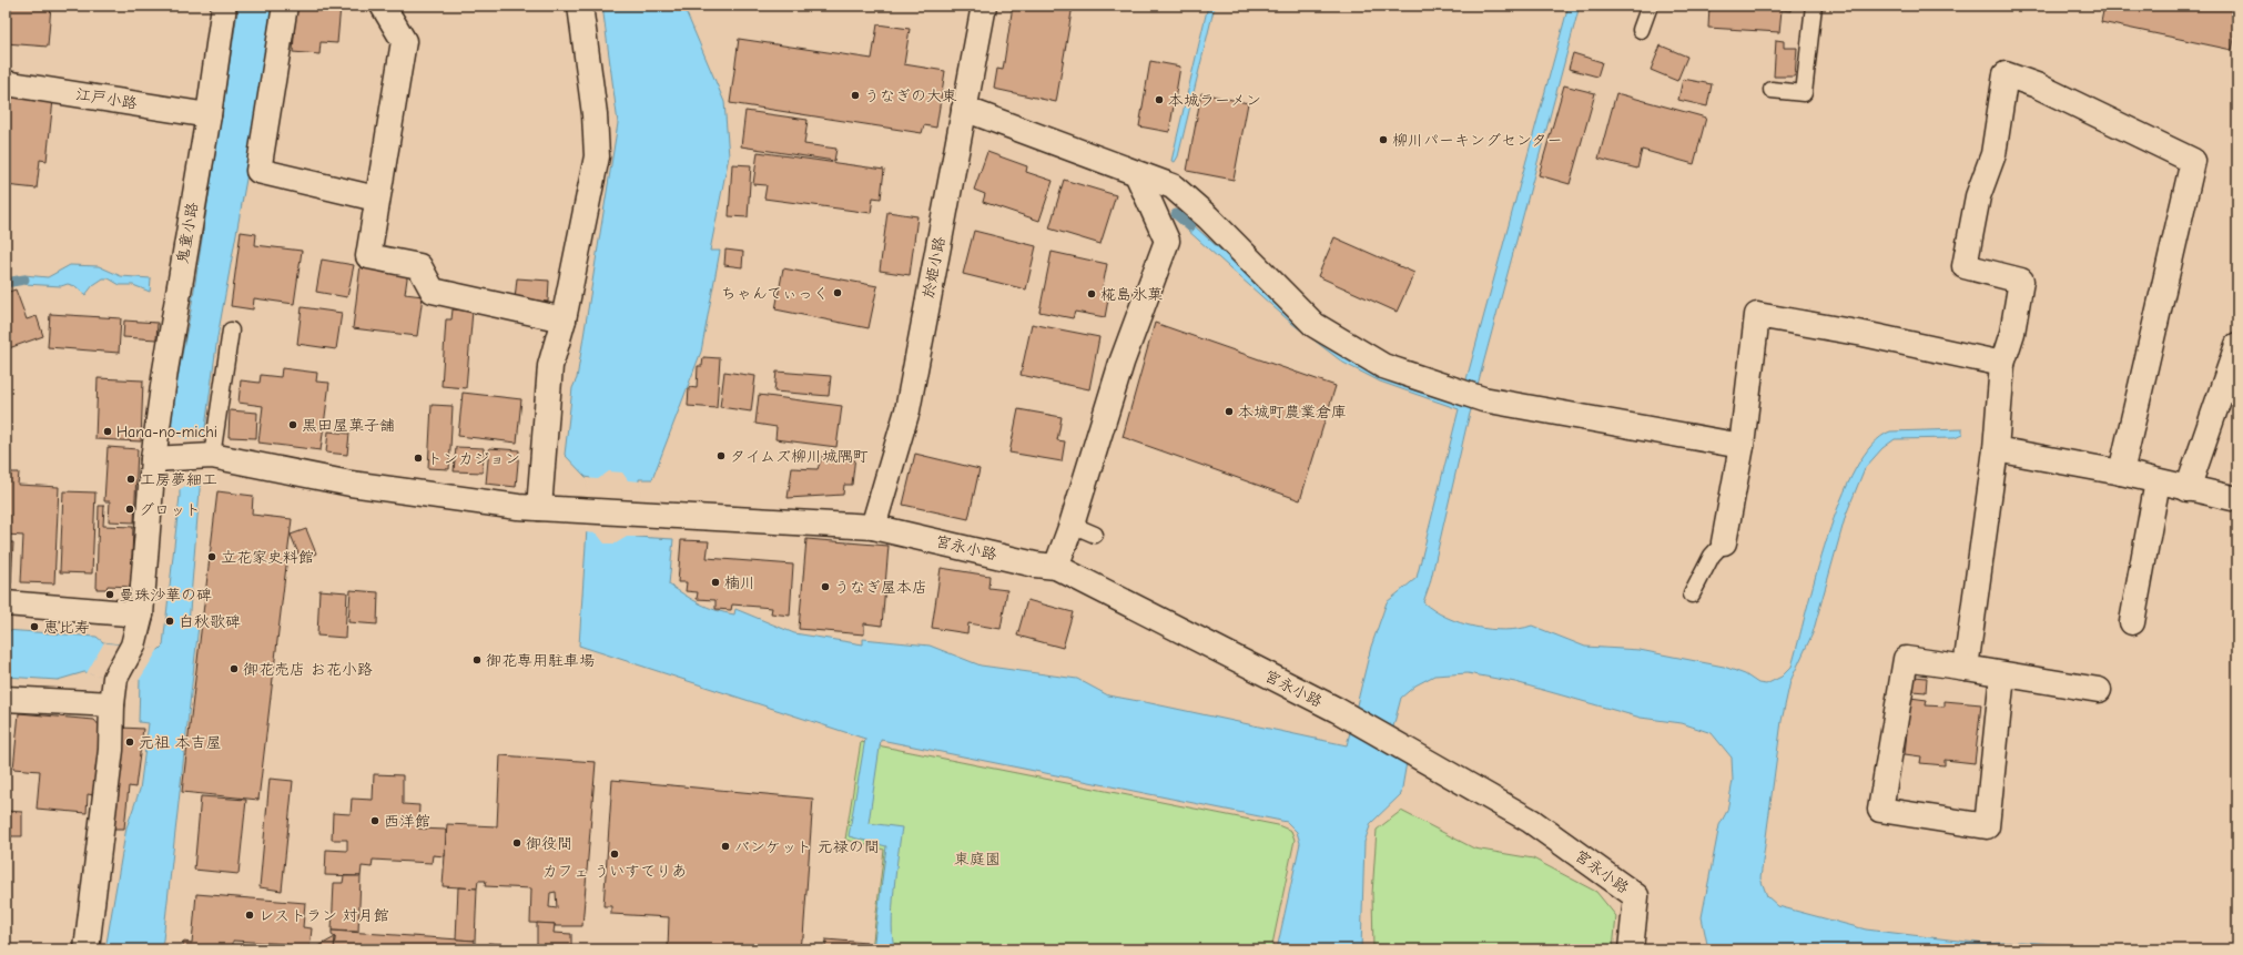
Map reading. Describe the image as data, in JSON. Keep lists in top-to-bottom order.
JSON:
{
  "streets": {
    "street": [
      "江戸小路",
      "鬼童小路",
      "於姫小路",
      "宮永小路"
    ]
  },
  "crossings": [
    ["江戸小路", "鬼童小路"],
    ["鬼童小路", "宮永小路"],
    ["於姫小路", "宮永小路"]
  ],
  "parks": ["東庭園"],
  "places": [
    "うなぎの大東",
    "本城ラーメン",
    "柳川パーキングセンター",
    "ちゃんてぃっく",
    "椛島氷菓",
    "本城町農業倉庫",
    "黒田屋菓子舗",
    "Hana-no-michi",
    "タイムズ柳川城隅町",
    "トンカジョン",
    "工房夢細工",
    "グロット",
    "立花家史料館",
    "楠川",
    "うなぎ屋本店",
    "曼珠沙華の碑",
    "白秋歌碑",
    "恵比寿",
    "御花専用駐車場",
    "御花売店 お花小路",
    "元祖 本吉屋",
    "西洋館",
    "御役間",
    "バンケット 元禄の間",
    "カフェ ういすてりあ",
    "レストラン 対月館"
  ]
}
